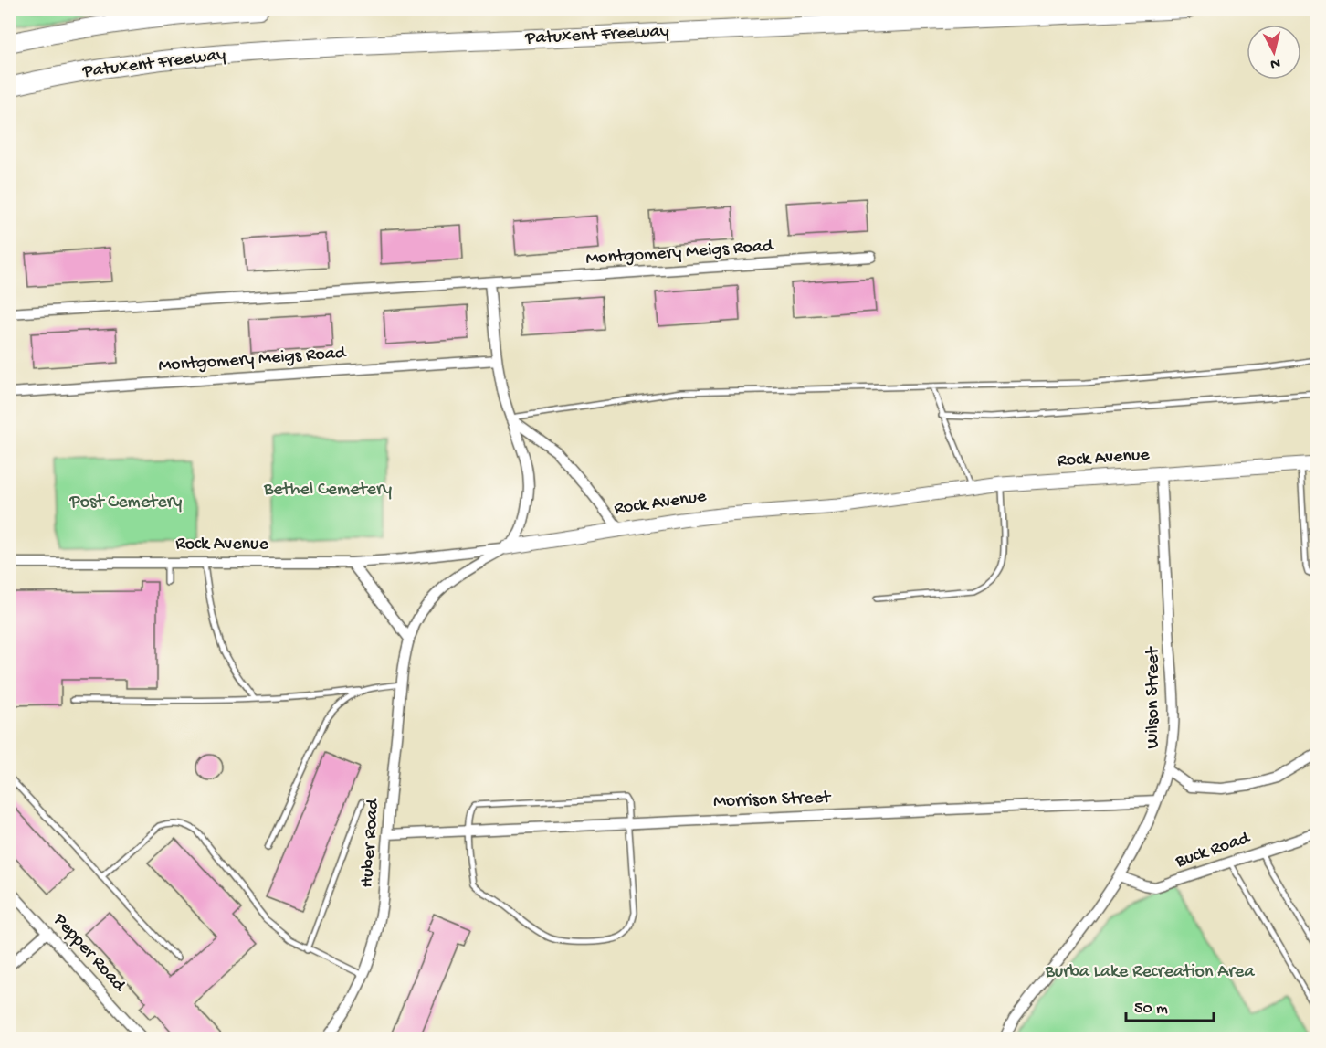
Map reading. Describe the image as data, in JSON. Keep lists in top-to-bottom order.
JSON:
{
  "streets": {
    "highway": ["Patuxent Freeway"],
    "street": [
      "Montgomery Meigs Road",
      "Rock Avenue",
      "Wilson Street",
      "Morrison Street",
      "Huber Road",
      "Buck Road",
      "Pepper Road"
    ]
  },
  "crossings": [
    ["Rock Avenue", "Wilson Street"],
    ["Rock Avenue", "Huber Road"],
    ["Wilson Street", "Morrison Street"],
    ["Wilson Street", "Buck Road"],
    ["Morrison Street", "Huber Road"]
  ],
  "parks": ["Bethel Cemetery", "Post Cemetery", "Burba Lake Recreation Area"],
  "scale_bar": "50 m",
  "north": "bottom"
}
